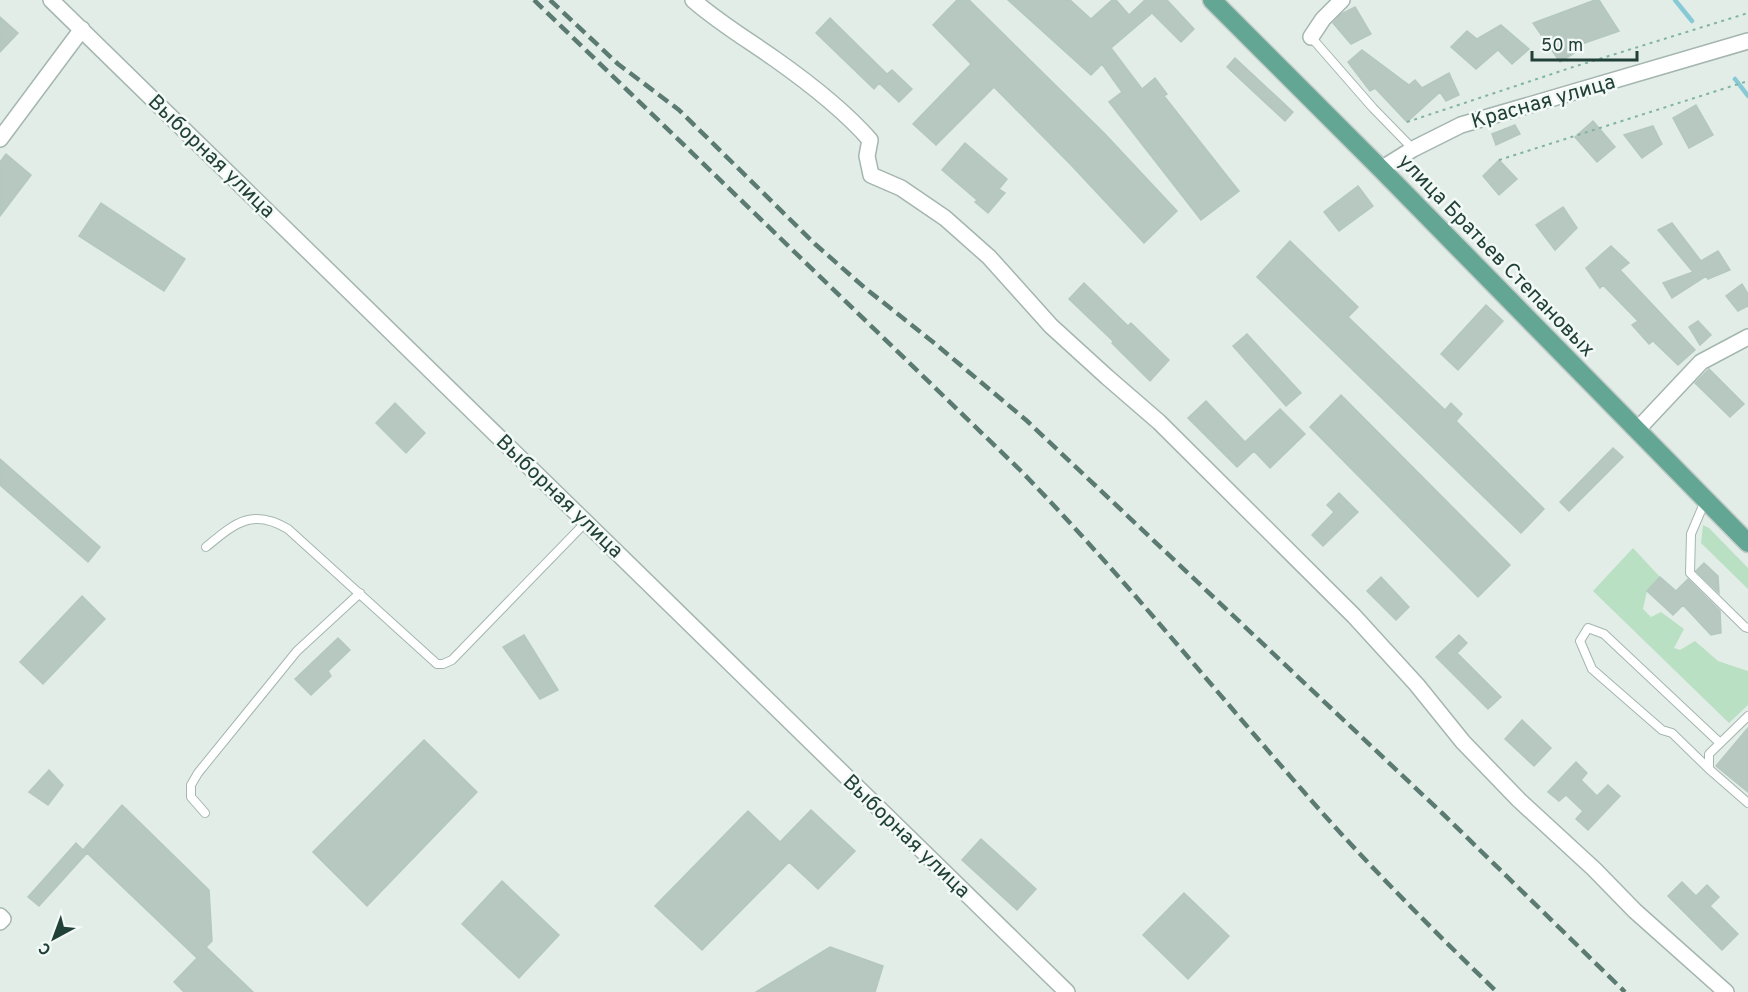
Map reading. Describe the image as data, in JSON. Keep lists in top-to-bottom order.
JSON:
{
  "streets": {
    "main road": ["улица Братьев Степановых"],
    "street": ["Красная улица", "Выборная улица"]
  },
  "crossings": [
    ["Красная улица", "улица Братьев Степановых"]
  ],
  "scale_bar": "50 m",
  "north": "bottom left"
}
